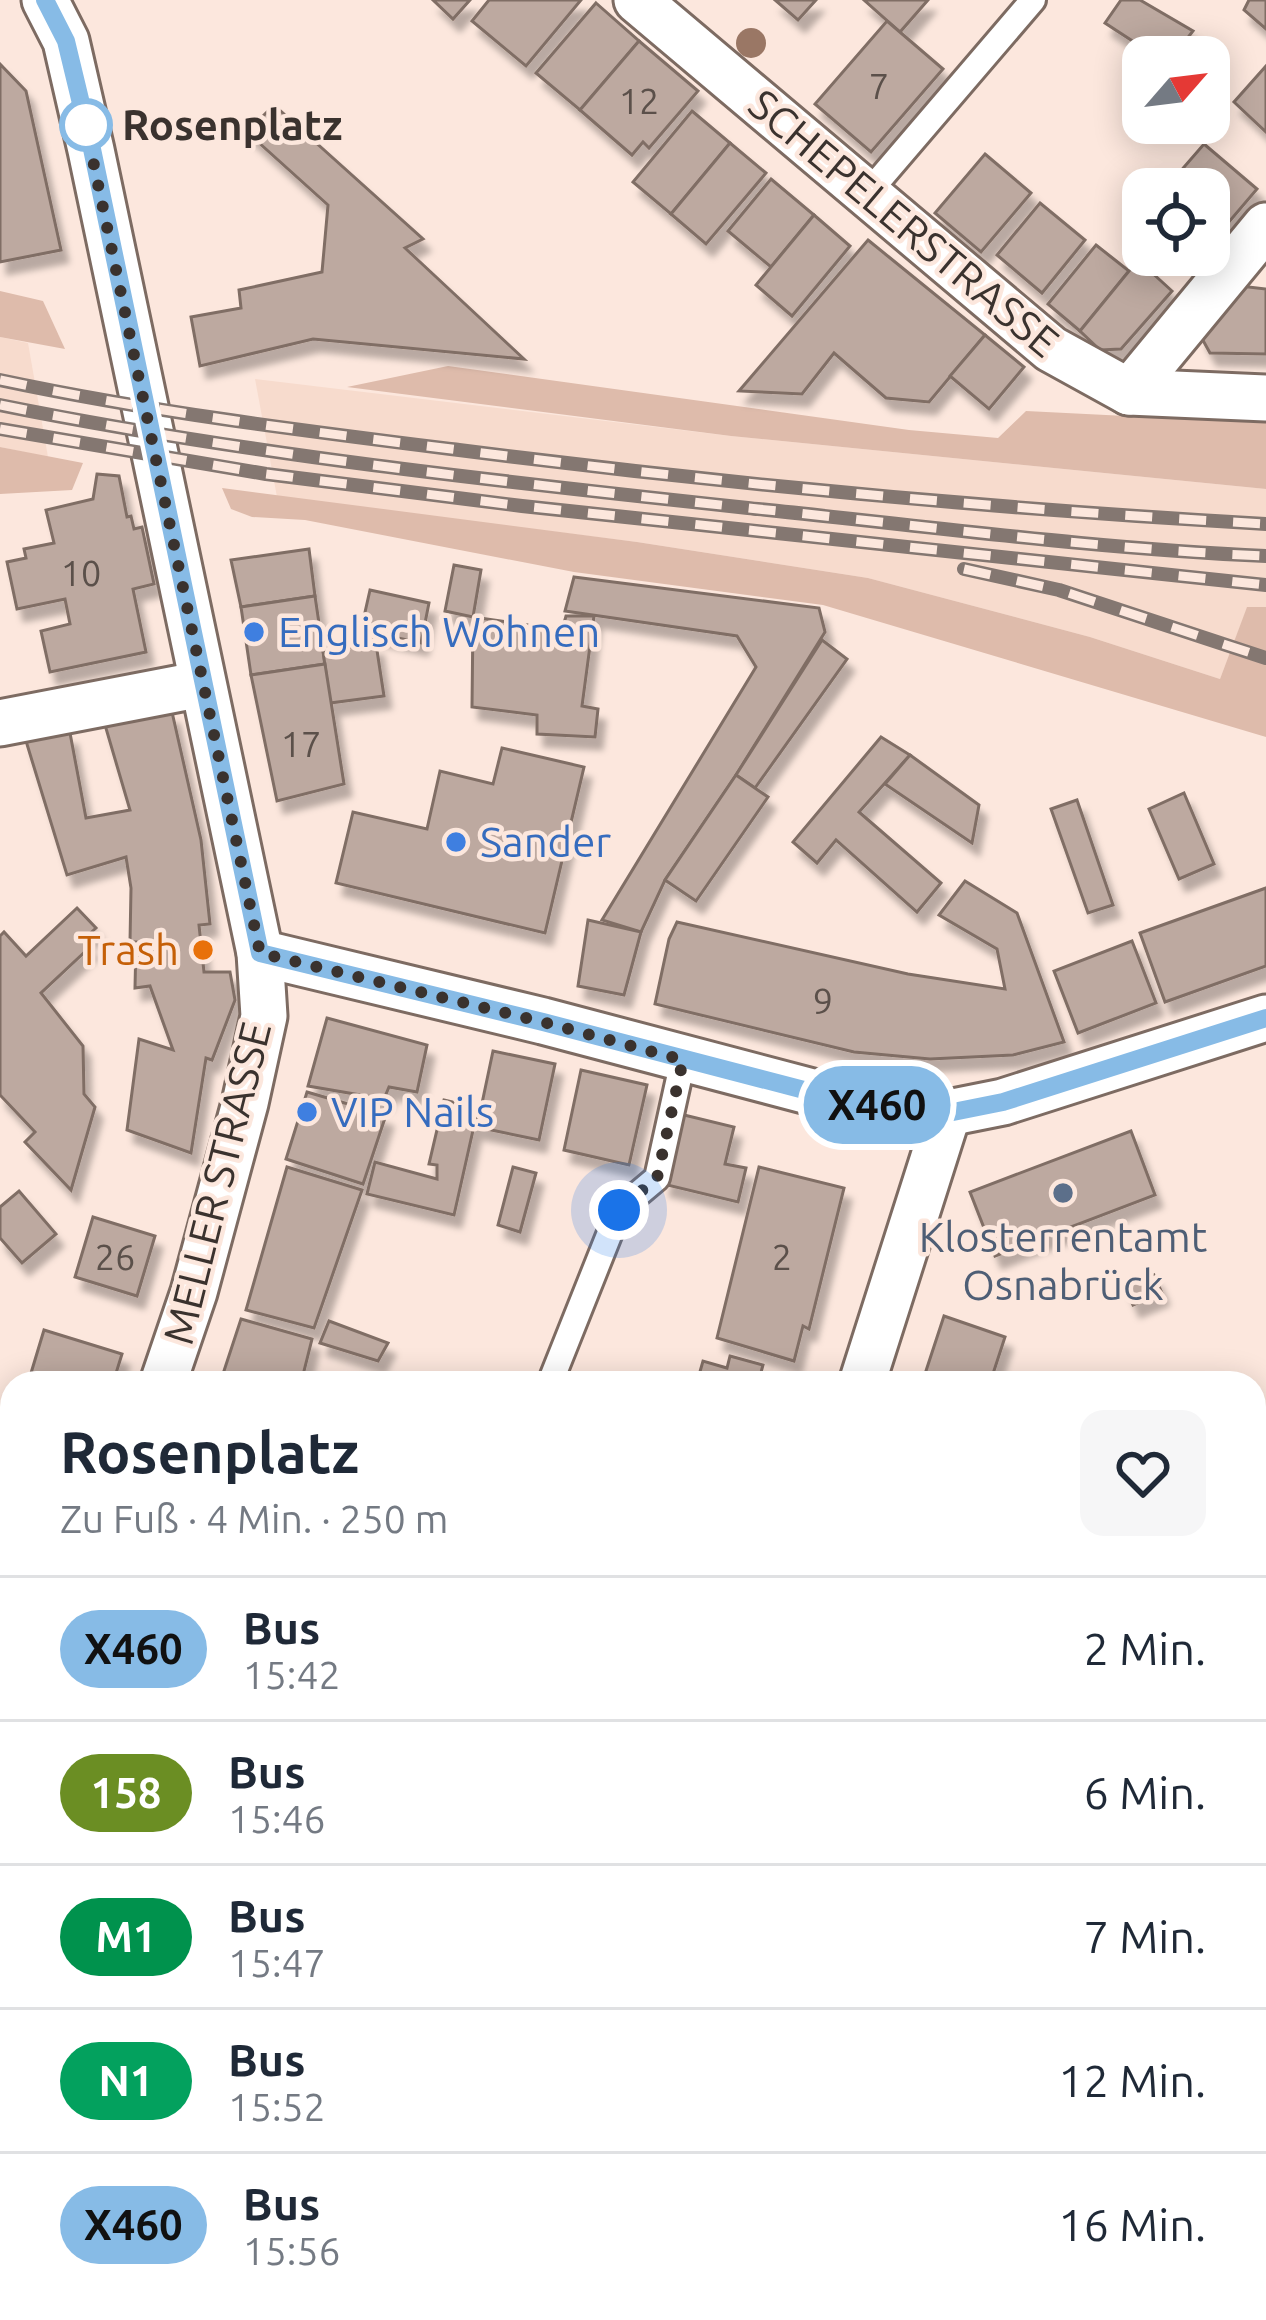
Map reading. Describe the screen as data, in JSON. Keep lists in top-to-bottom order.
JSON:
{
  "streets": {
    "street": ["SCHEPELERSTRASSE", "MELLER STRASSE"]
  },
  "places": [
    "Rosenplatz",
    "Englisch Wohnen",
    "Sander",
    "Trash",
    "VIP Nails",
    "Klosterrentamt Osnabrück"
  ],
  "lines": ["bus line X460"],
  "house_numbers": [
    "7",
    "12",
    "10",
    "17",
    "9",
    "26",
    "2"
  ],
  "north": "top right",
  "page": {
    "on_map": "X460",
    "heading": ["Rosenplatz", "Zu Fuß · 4 Min. · 250 m"],
    "list": [
      {
        "mark": "X460",
        "name": "Bus",
        "note": "15:42",
        "value": "2 Min."
      },
      {
        "mark": "158",
        "name": "Bus",
        "note": "15:46",
        "value": "6 Min."
      },
      {
        "mark": "M1",
        "name": "Bus",
        "note": "15:47",
        "value": "7 Min."
      },
      {
        "mark": "N1",
        "name": "Bus",
        "note": "15:52",
        "value": "12 Min."
      },
      {
        "mark": "X460",
        "name": "Bus",
        "note": "15:56",
        "value": "16 Min."
      }
    ]
  }
}
